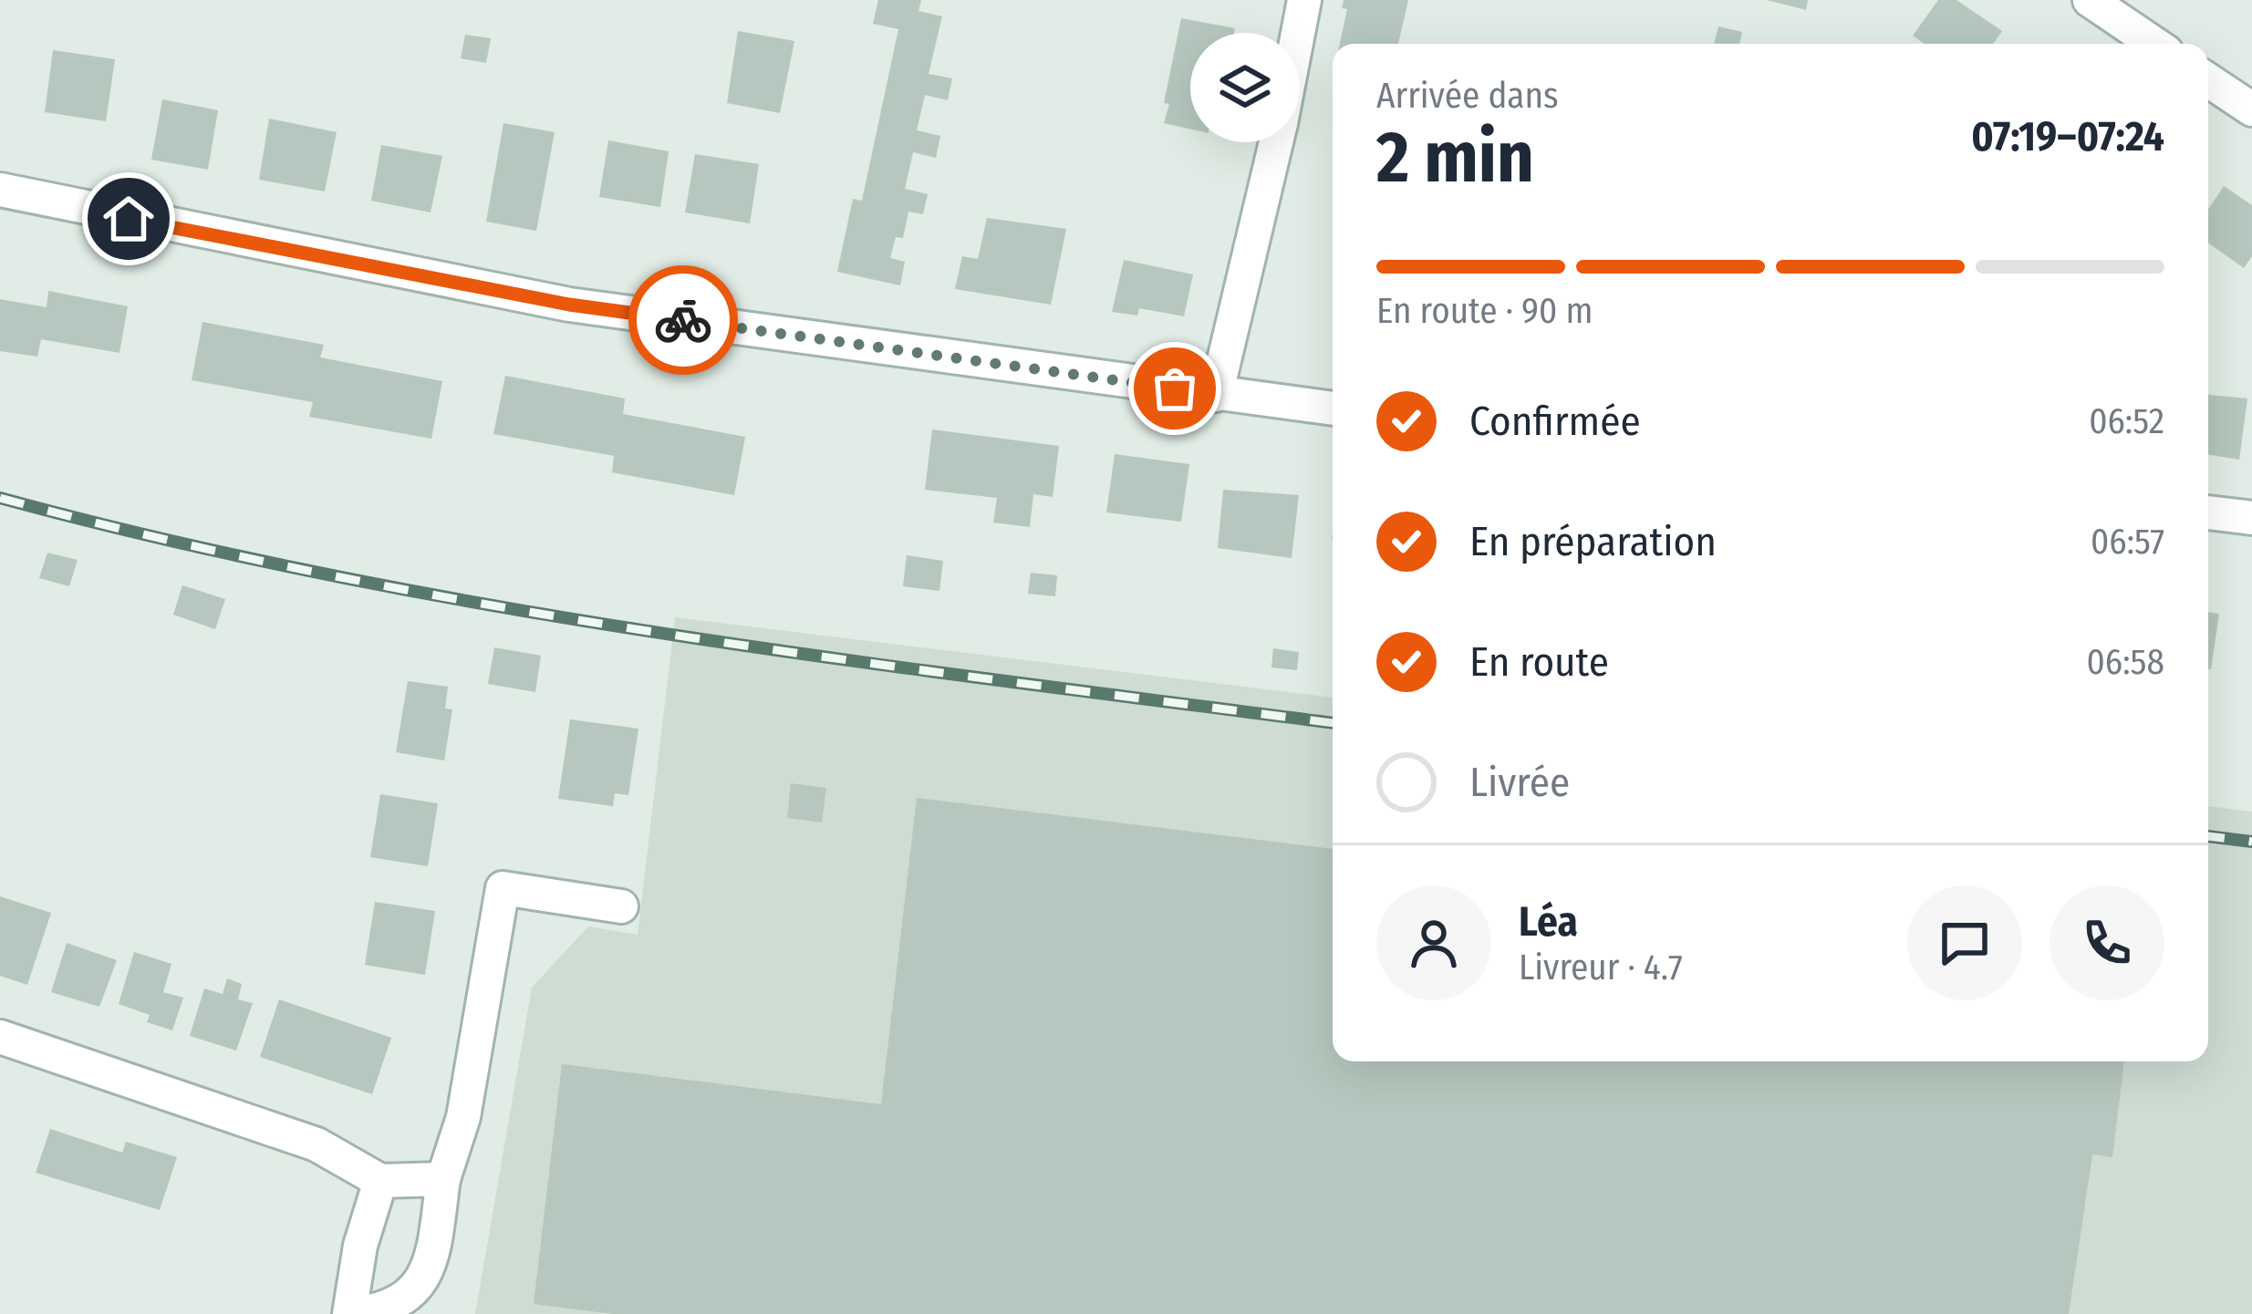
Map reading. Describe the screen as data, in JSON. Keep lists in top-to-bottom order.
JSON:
{
  "page": {
    "heading": ["2 min", "Arrivée dans", "07:19–07:24"],
    "panel": ["Léa", "Livreur · 4.7"],
    "bar": "En route · 90 m",
    "list": [
      ["Confirmée", "06:52"],
      ["En préparation", "06:57"],
      ["En route", "06:58"],
      "Livrée"
    ]
  }
}
